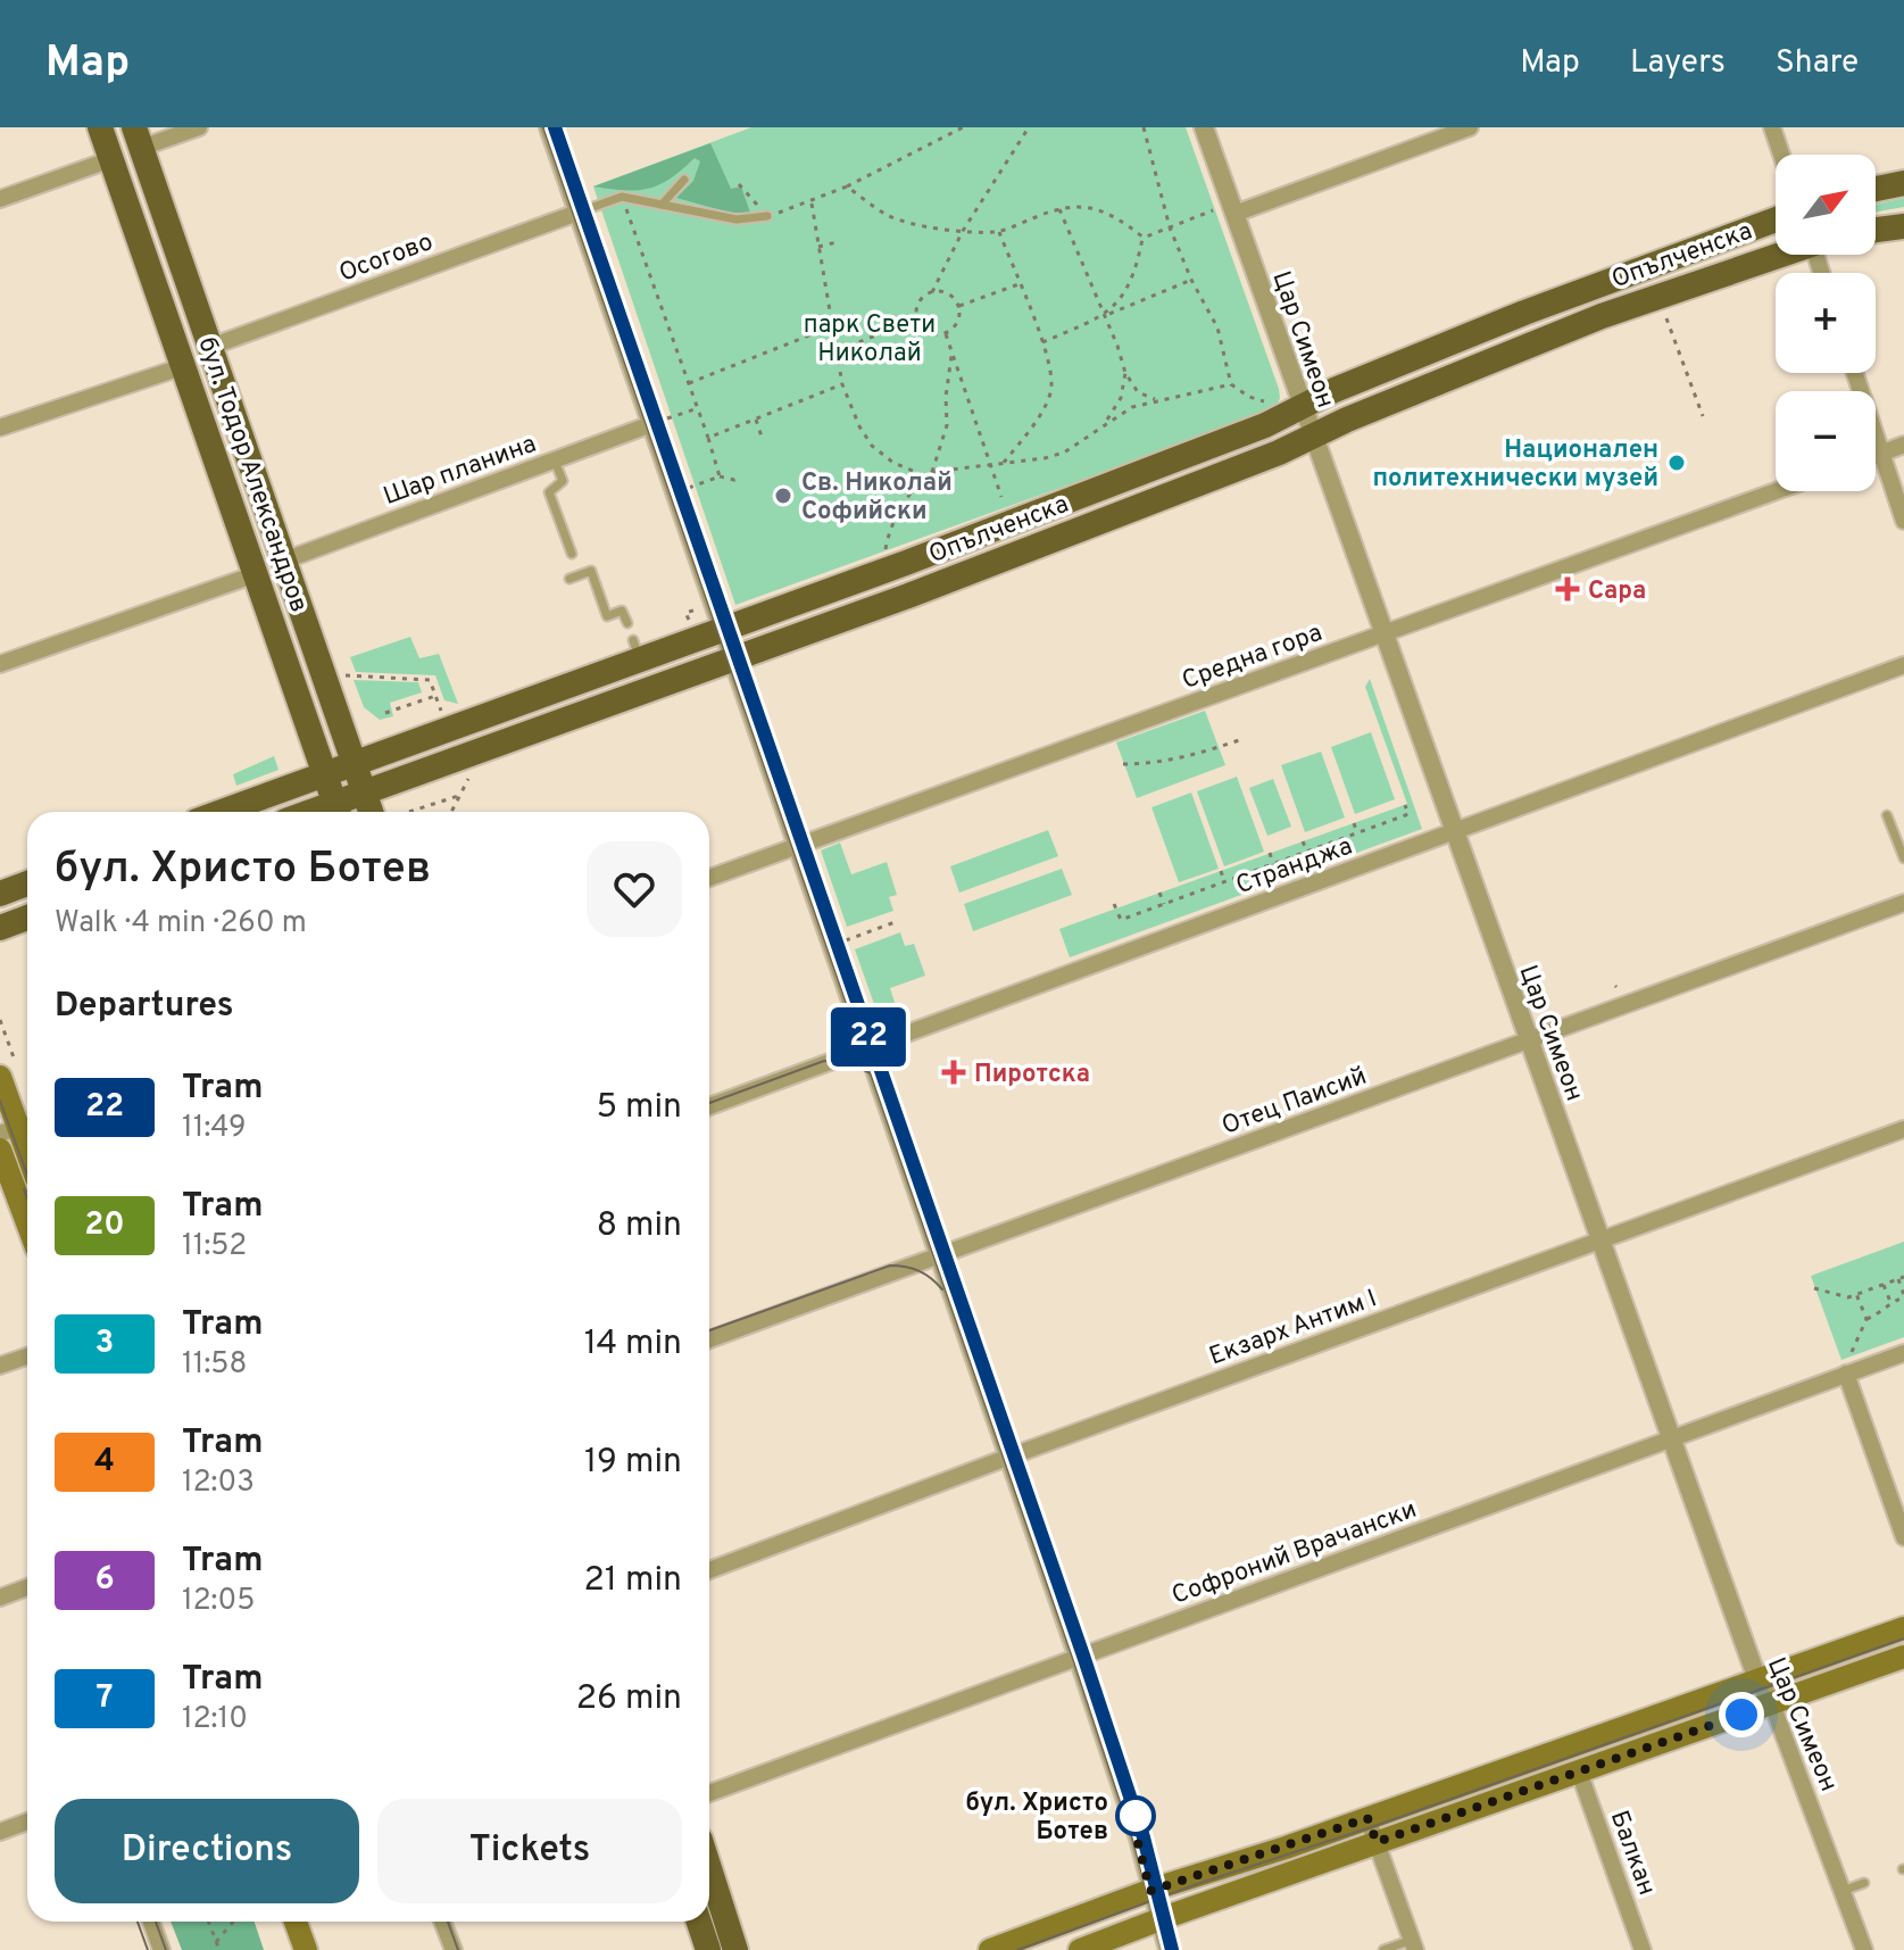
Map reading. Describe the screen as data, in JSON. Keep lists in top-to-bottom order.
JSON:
{
  "streets": {
    "main road": ["Опълченска", "бул. Тодор Александров"],
    "street": [
      "Осогово",
      "Цар Симеон",
      "Шар планина",
      "Средна гора",
      "Странджа",
      "Отец Паисий",
      "Екзарх Антим I",
      "Софроний Врачански",
      "Балкан"
    ]
  },
  "crossings": [
    ["Опълченска", "Цар Симеон"],
    ["Опълченска", "бул. Тодор Александров"],
    ["Осогово", "бул. Тодор Александров"],
    ["Цар Симеон", "Средна гора"],
    ["Цар Симеон", "Странджа"],
    ["Цар Симеон", "Отец Паисий"],
    ["Цар Симеон", "Екзарх Антим I"],
    ["Цар Симеон", "Софроний Врачански"],
    ["Шар планина", "бул. Тодор Александров"]
  ],
  "parks": ["парк Свети Николай"],
  "places": {
    "other": ["Национален политехнически музей", "Св. Николай Софийски", "бул. Христо Ботев"],
    "health": ["Сара", "Пиротска"]
  },
  "lines": ["tram line 22"],
  "north": "top right",
  "page": {
    "header": "Map",
    "nav": ["Map", "Layers", "Share"],
    "on_map": "22",
    "map_buttons": ["+", "−"],
    "heading": [
      ["бул. Христо Ботев", "Walk · 4 min · 260 m"],
      "Departures"
    ],
    "list": [
      {
        "mark": "22",
        "name": "Tram",
        "note": "11:49",
        "value": "5 min"
      },
      {
        "mark": "20",
        "name": "Tram",
        "note": "11:52",
        "value": "8 min"
      },
      {
        "mark": "3",
        "name": "Tram",
        "note": "11:58",
        "value": "14 min"
      },
      {
        "mark": "4",
        "name": "Tram",
        "note": "12:03",
        "value": "19 min"
      },
      {
        "mark": "6",
        "name": "Tram",
        "note": "12:05",
        "value": "21 min"
      },
      {
        "mark": "7",
        "name": "Tram",
        "note": "12:10",
        "value": "26 min"
      }
    ],
    "buttons": ["Directions", "Tickets"]
  }
}
